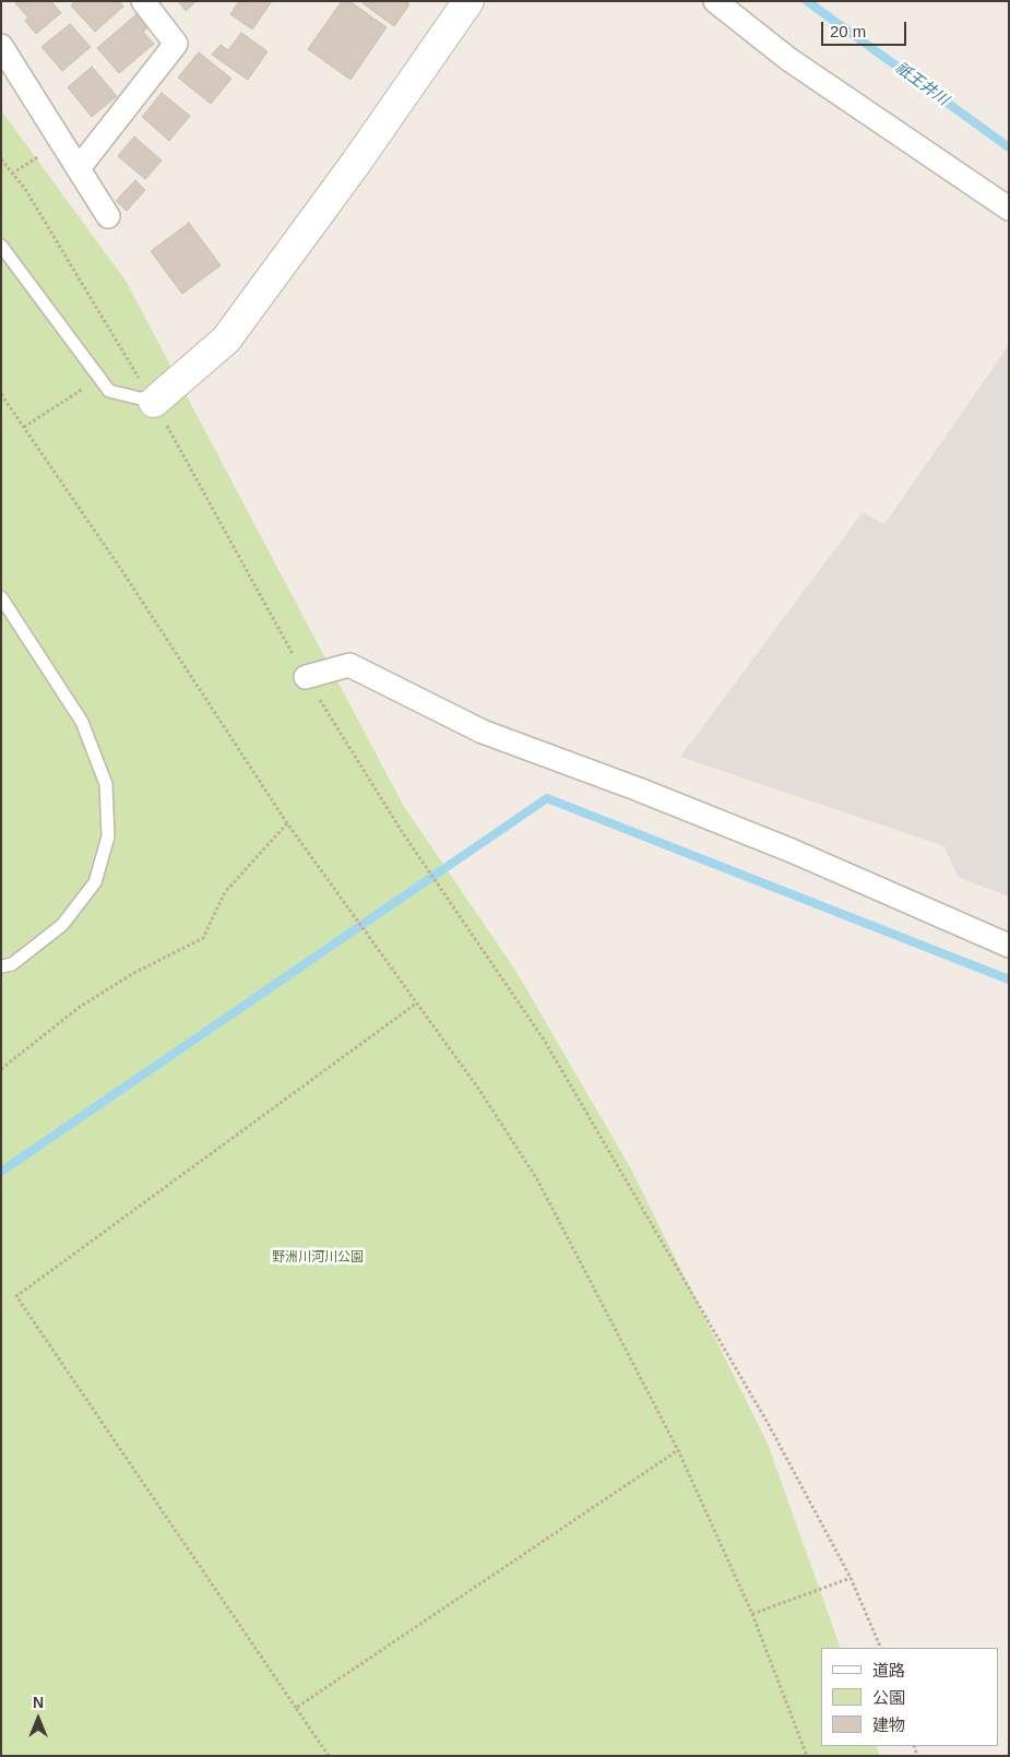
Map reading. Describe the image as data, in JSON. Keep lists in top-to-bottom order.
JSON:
{
  "water": ["祇王井川"],
  "parks": ["野洲川河川公園"],
  "legend": ["道路", "公園", "建物"],
  "scale_bar": "20 m",
  "north": "top"
}
